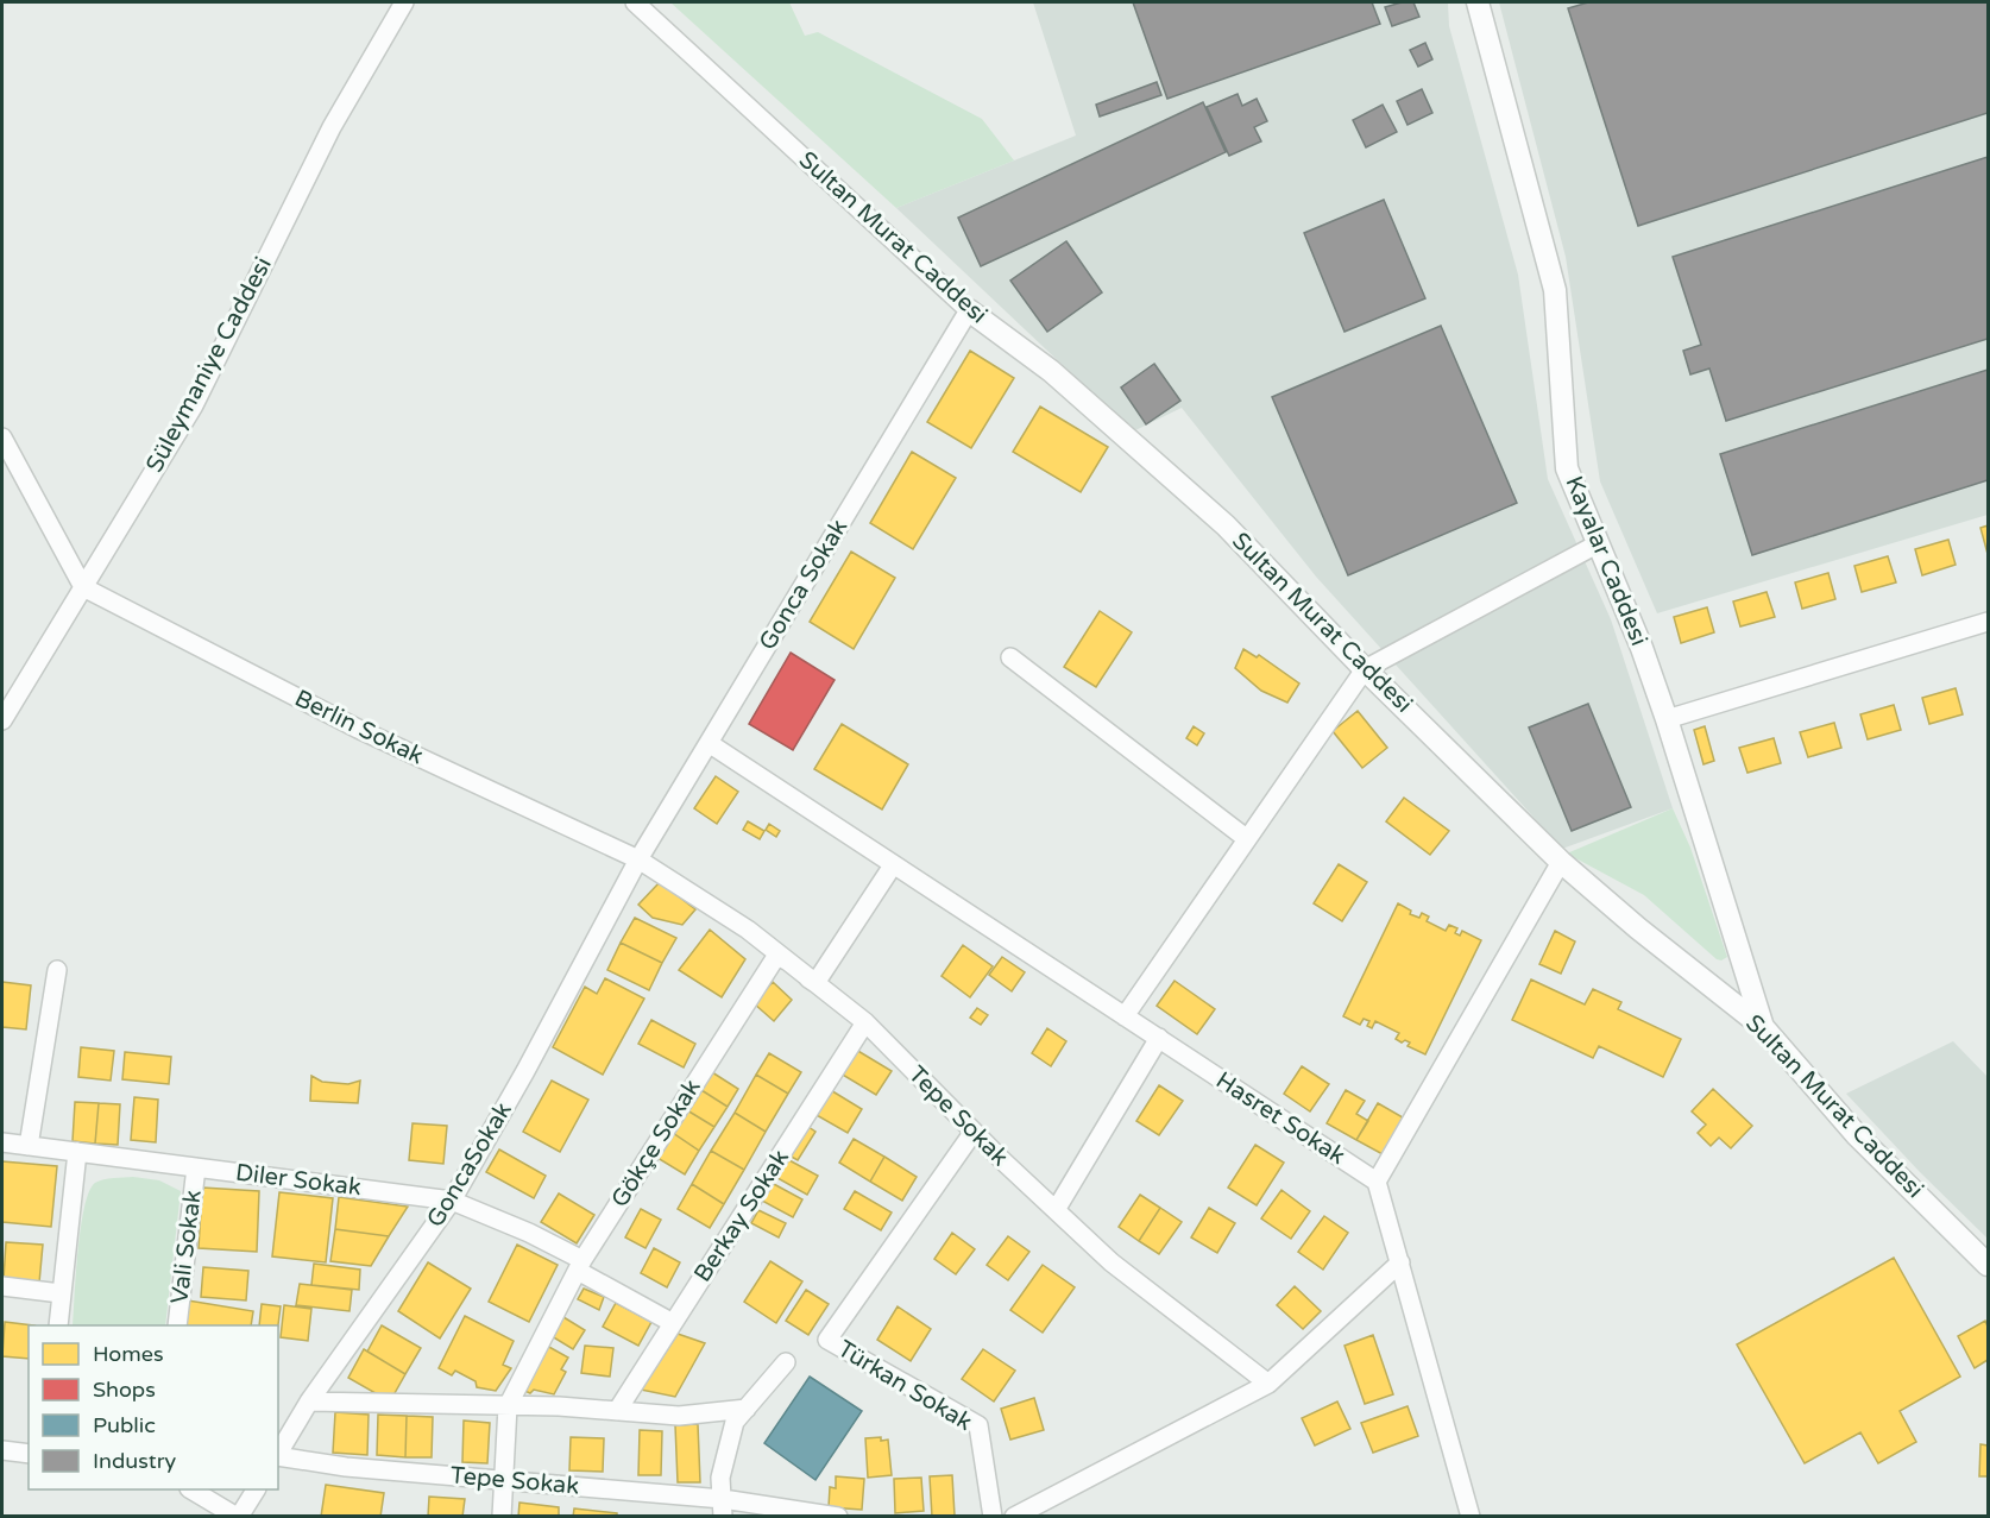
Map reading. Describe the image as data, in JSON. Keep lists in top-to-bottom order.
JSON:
{
  "streets": {
    "street": [
      "Sultan Murat Caddesi",
      "Süleymaniye Caddesi",
      "Kayalar Caddesi",
      "Gonca Sokak",
      "Berlin Sokak",
      "Tepe Sokak",
      "Hasret Sokak",
      "Gökçe Sokak",
      "GoncaSokak",
      "Diler Sokak",
      "Berkay Sokak",
      "Vali Sokak",
      "Türkan Sokak"
    ]
  },
  "crossings": [
    ["Sultan Murat Caddesi", "Kayalar Caddesi"],
    ["Sultan Murat Caddesi", "Gonca Sokak"],
    ["Süleymaniye Caddesi", "Berlin Sokak"],
    ["Gonca Sokak", "Berlin Sokak"],
    ["Gonca Sokak", "Tepe Sokak"],
    ["Gonca Sokak", "Hasret Sokak"],
    ["Gonca Sokak", "GoncaSokak"],
    ["Berlin Sokak", "Tepe Sokak"],
    ["Berlin Sokak", "GoncaSokak"],
    ["Tepe Sokak", "Gökçe Sokak"],
    ["Tepe Sokak", "GoncaSokak"],
    ["Tepe Sokak", "Berkay Sokak"],
    ["Tepe Sokak", "Türkan Sokak"],
    ["Gökçe Sokak", "Diler Sokak"],
    ["GoncaSokak", "Diler Sokak"],
    ["Diler Sokak", "Berkay Sokak"],
    ["Diler Sokak", "Vali Sokak"]
  ],
  "legend": [
    "Homes",
    "Shops",
    "Public",
    "Industry"
  ]
}
